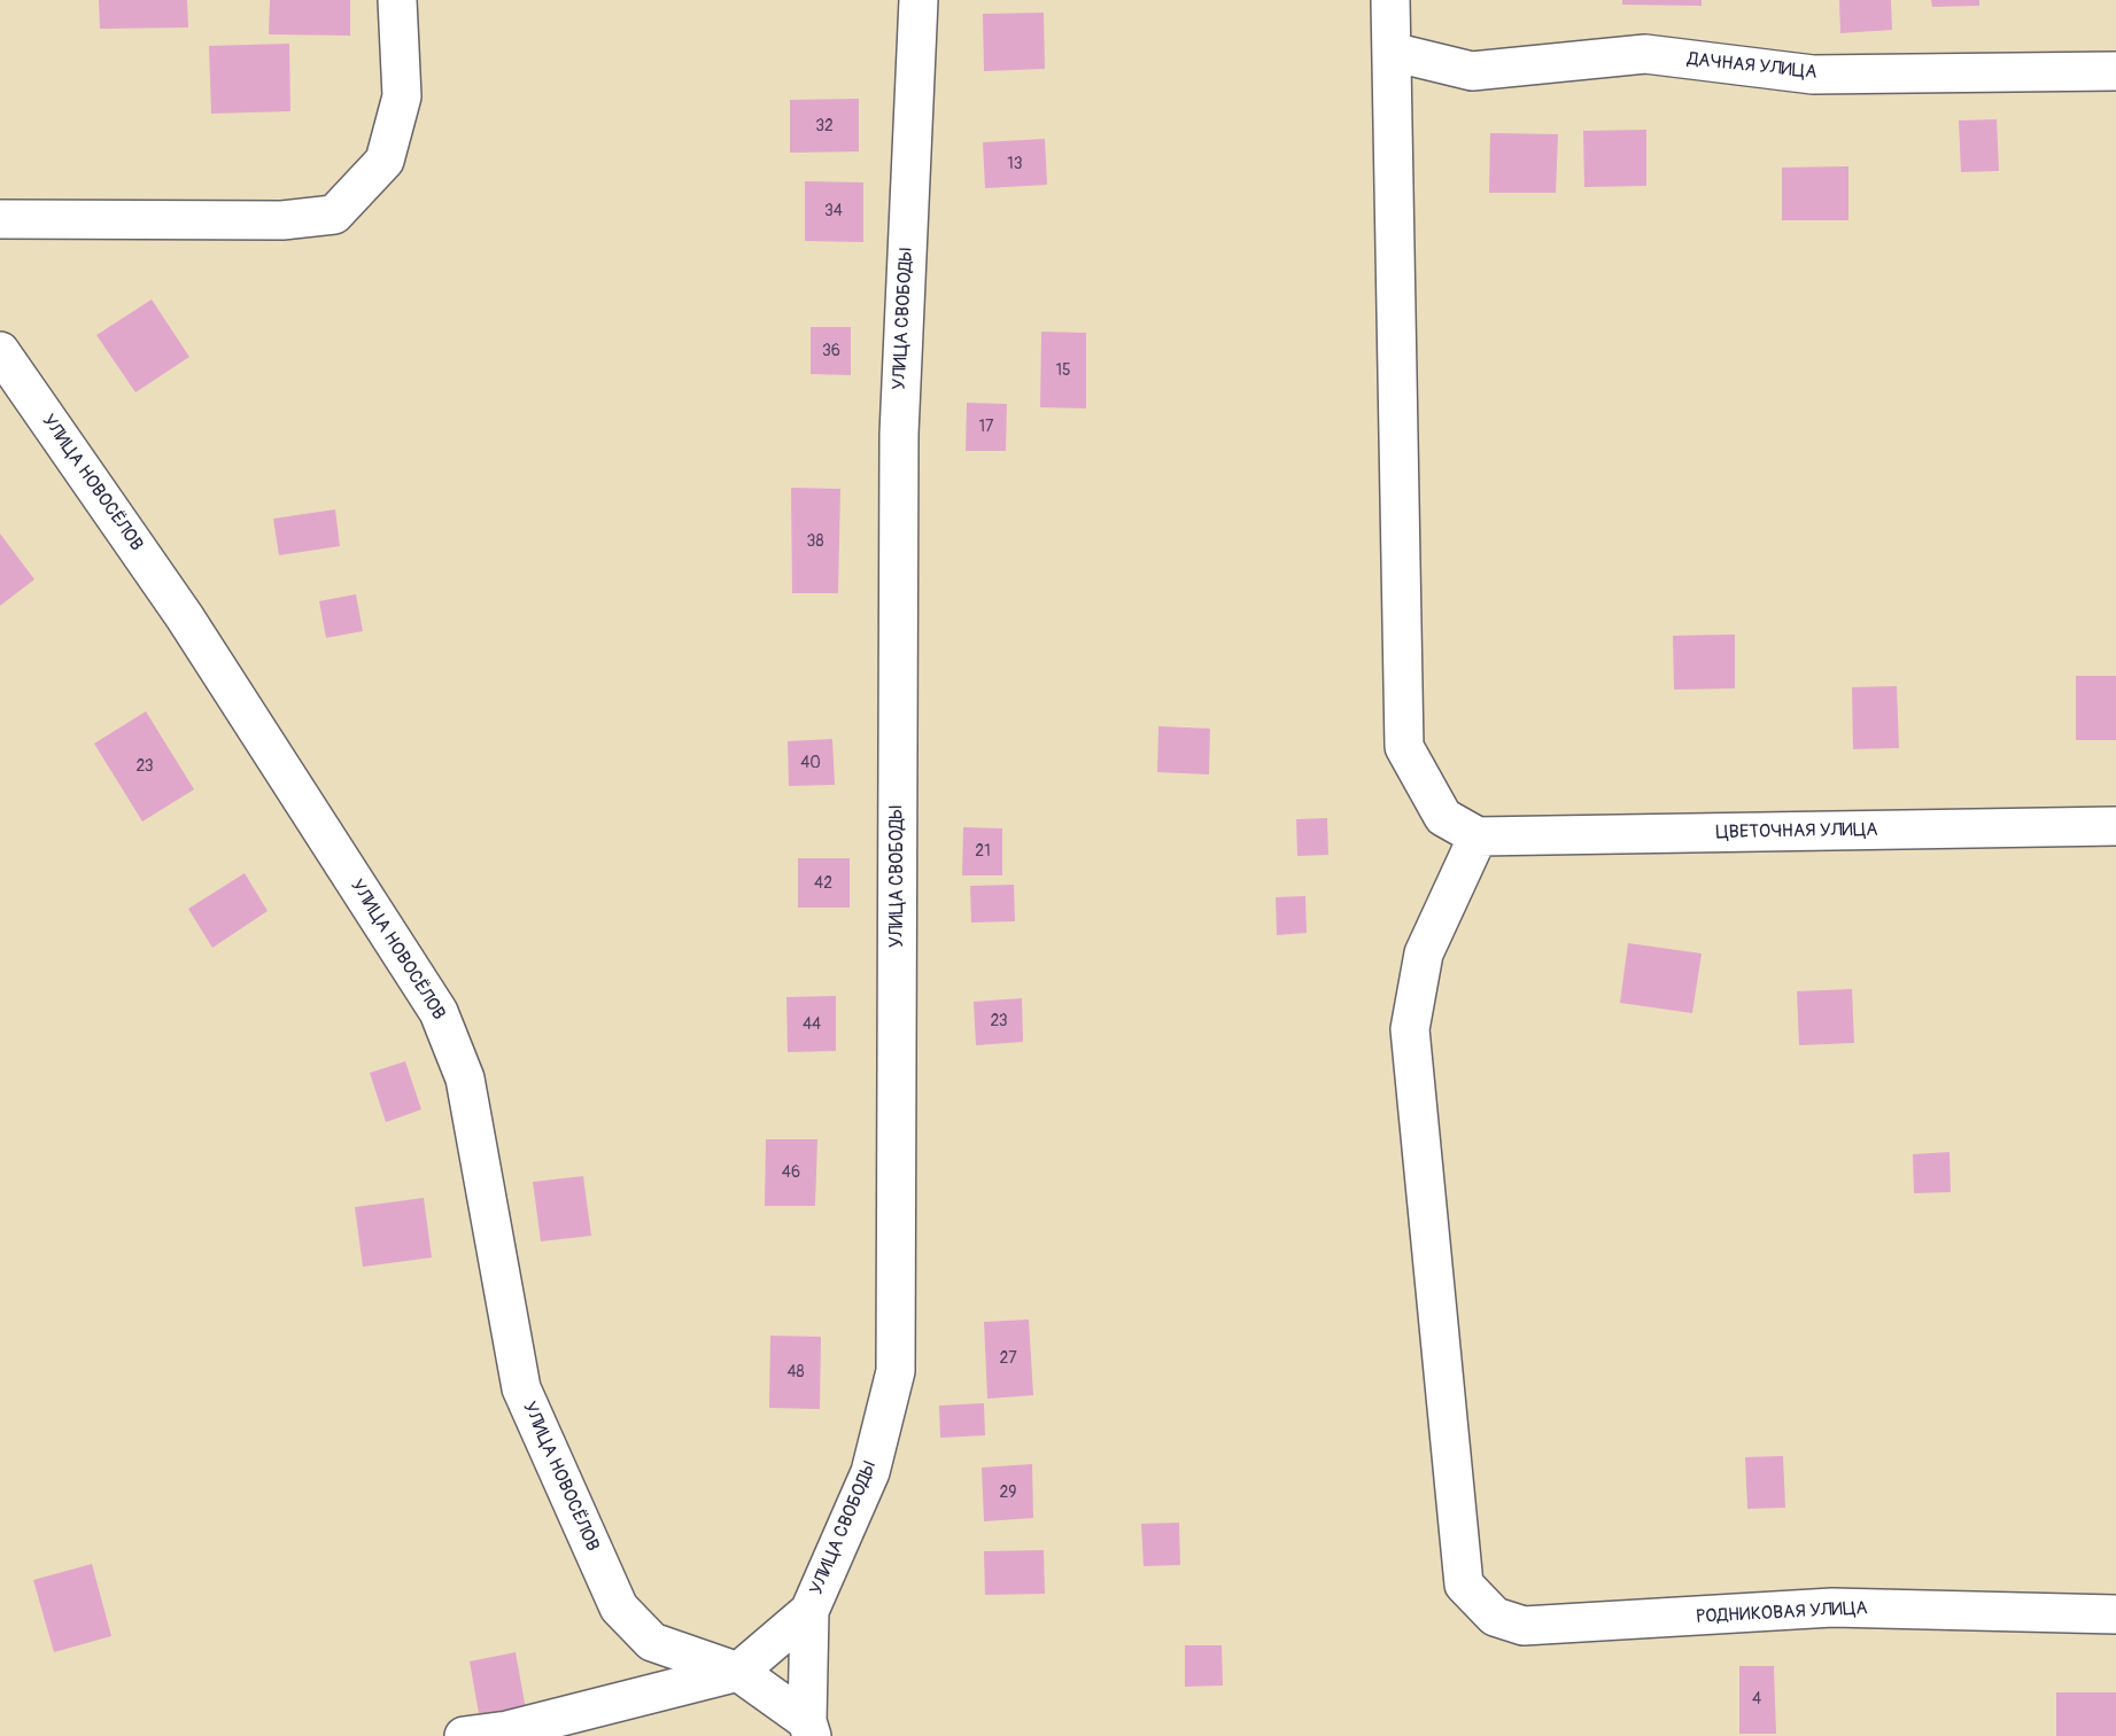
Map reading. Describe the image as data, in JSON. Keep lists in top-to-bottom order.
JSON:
{
  "streets": {
    "street": [
      "ДАЧНАЯ УЛИЦА",
      "УЛИЦА СВОБОДЫ",
      "УЛИЦА НОВОСЁЛОВ",
      "ЦВЕТОЧНАЯ УЛИЦА",
      "РОДНИКОВАЯ УЛИЦА"
    ]
  },
  "crossings": [
    ["УЛИЦА СВОБОДЫ", "УЛИЦА НОВОСЁЛОВ"],
    ["ЦВЕТОЧНАЯ УЛИЦА", "РОДНИКОВАЯ УЛИЦА"]
  ],
  "house_numbers": [
    "32",
    "13",
    "34",
    "36",
    "15",
    "17",
    "38",
    "40",
    "23",
    "21",
    "42",
    "23",
    "44",
    "46",
    "27",
    "48",
    "29",
    "4"
  ]
}
